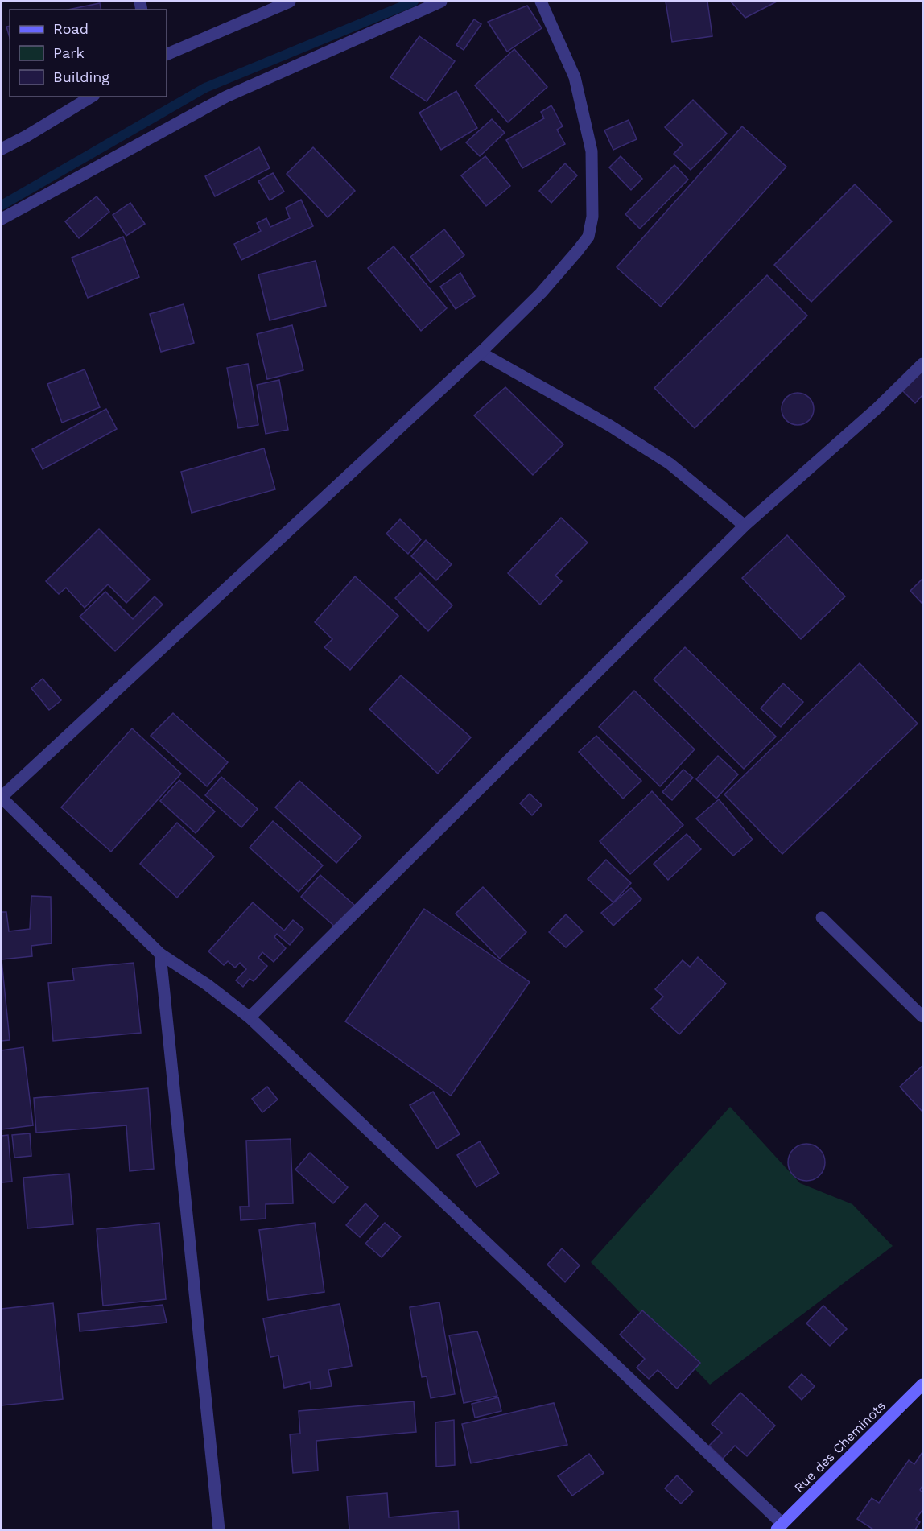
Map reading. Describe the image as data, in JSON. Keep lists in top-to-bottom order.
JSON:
{
  "streets": {
    "street": ["Rue des Cheminots"]
  },
  "legend": ["Road", "Park", "Building"]
}
